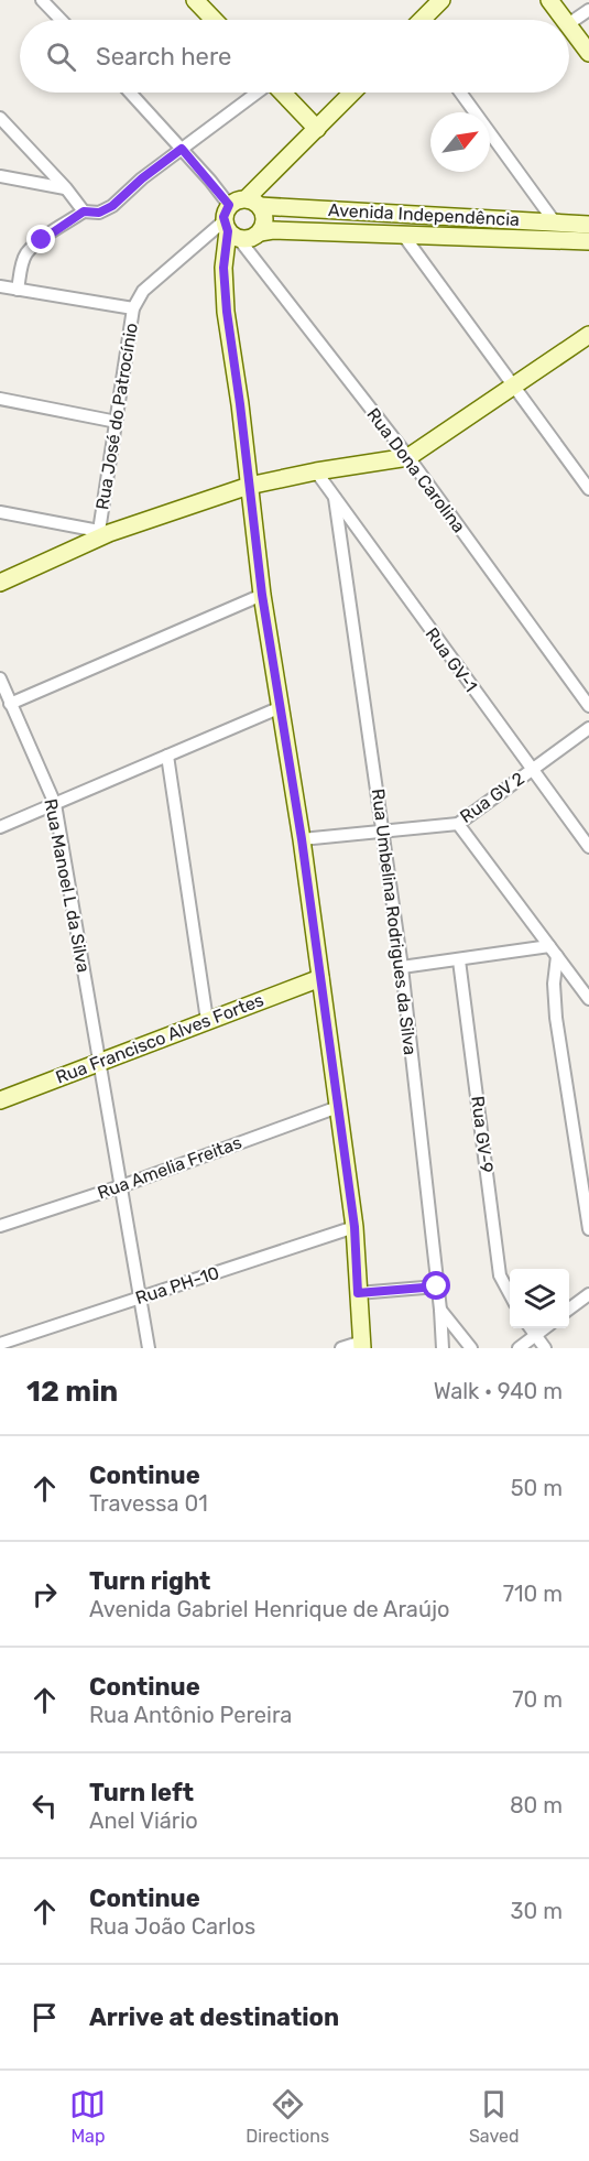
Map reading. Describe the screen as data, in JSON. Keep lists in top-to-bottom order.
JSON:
{
  "streets": {
    "street": [
      "Avenida Independência",
      "Rua José do Patrocínio",
      "Rua Dona Carolina",
      "Rua GV-1",
      "Rua GV 2",
      "Rua Manoel L da Silva",
      "Rua Umbelina Rodrigues da Silva",
      "Rua Francisco Alves Fortes",
      "Rua GV-9",
      "Rua Amelia Freitas",
      "Rua PH-10"
    ]
  },
  "crossings": [
    ["Avenida Independência", "Rua José do Patrocínio"],
    ["Avenida Independência", "Rua Dona Carolina"],
    ["Rua José do Patrocínio", "Rua Dona Carolina"],
    ["Rua GV-1", "Rua GV 2"],
    ["Rua GV-1", "Rua Umbelina Rodrigues da Silva"],
    ["Rua GV 2", "Rua Umbelina Rodrigues da Silva"],
    ["Rua Manoel L da Silva", "Rua Francisco Alves Fortes"],
    ["Rua Manoel L da Silva", "Rua Amelia Freitas"],
    ["Rua Manoel L da Silva", "Rua PH-10"]
  ],
  "north": "top right",
  "page": {
    "search": "Search here",
    "heading": ["12 min", "Walk · 940 m"],
    "list": [
      ["Continue", "Travessa 01", "50 m"],
      ["Turn right", "Avenida Gabriel Henrique de Araújo", "710 m"],
      ["Continue", "Rua Antônio Pereira", "70 m"],
      ["Turn left", "Anel Viário", "80 m"],
      ["Continue", "Rua João Carlos", "30 m"],
      "Arrive at destination"
    ],
    "nav": ["Map", "Directions", "Saved"]
  }
}
